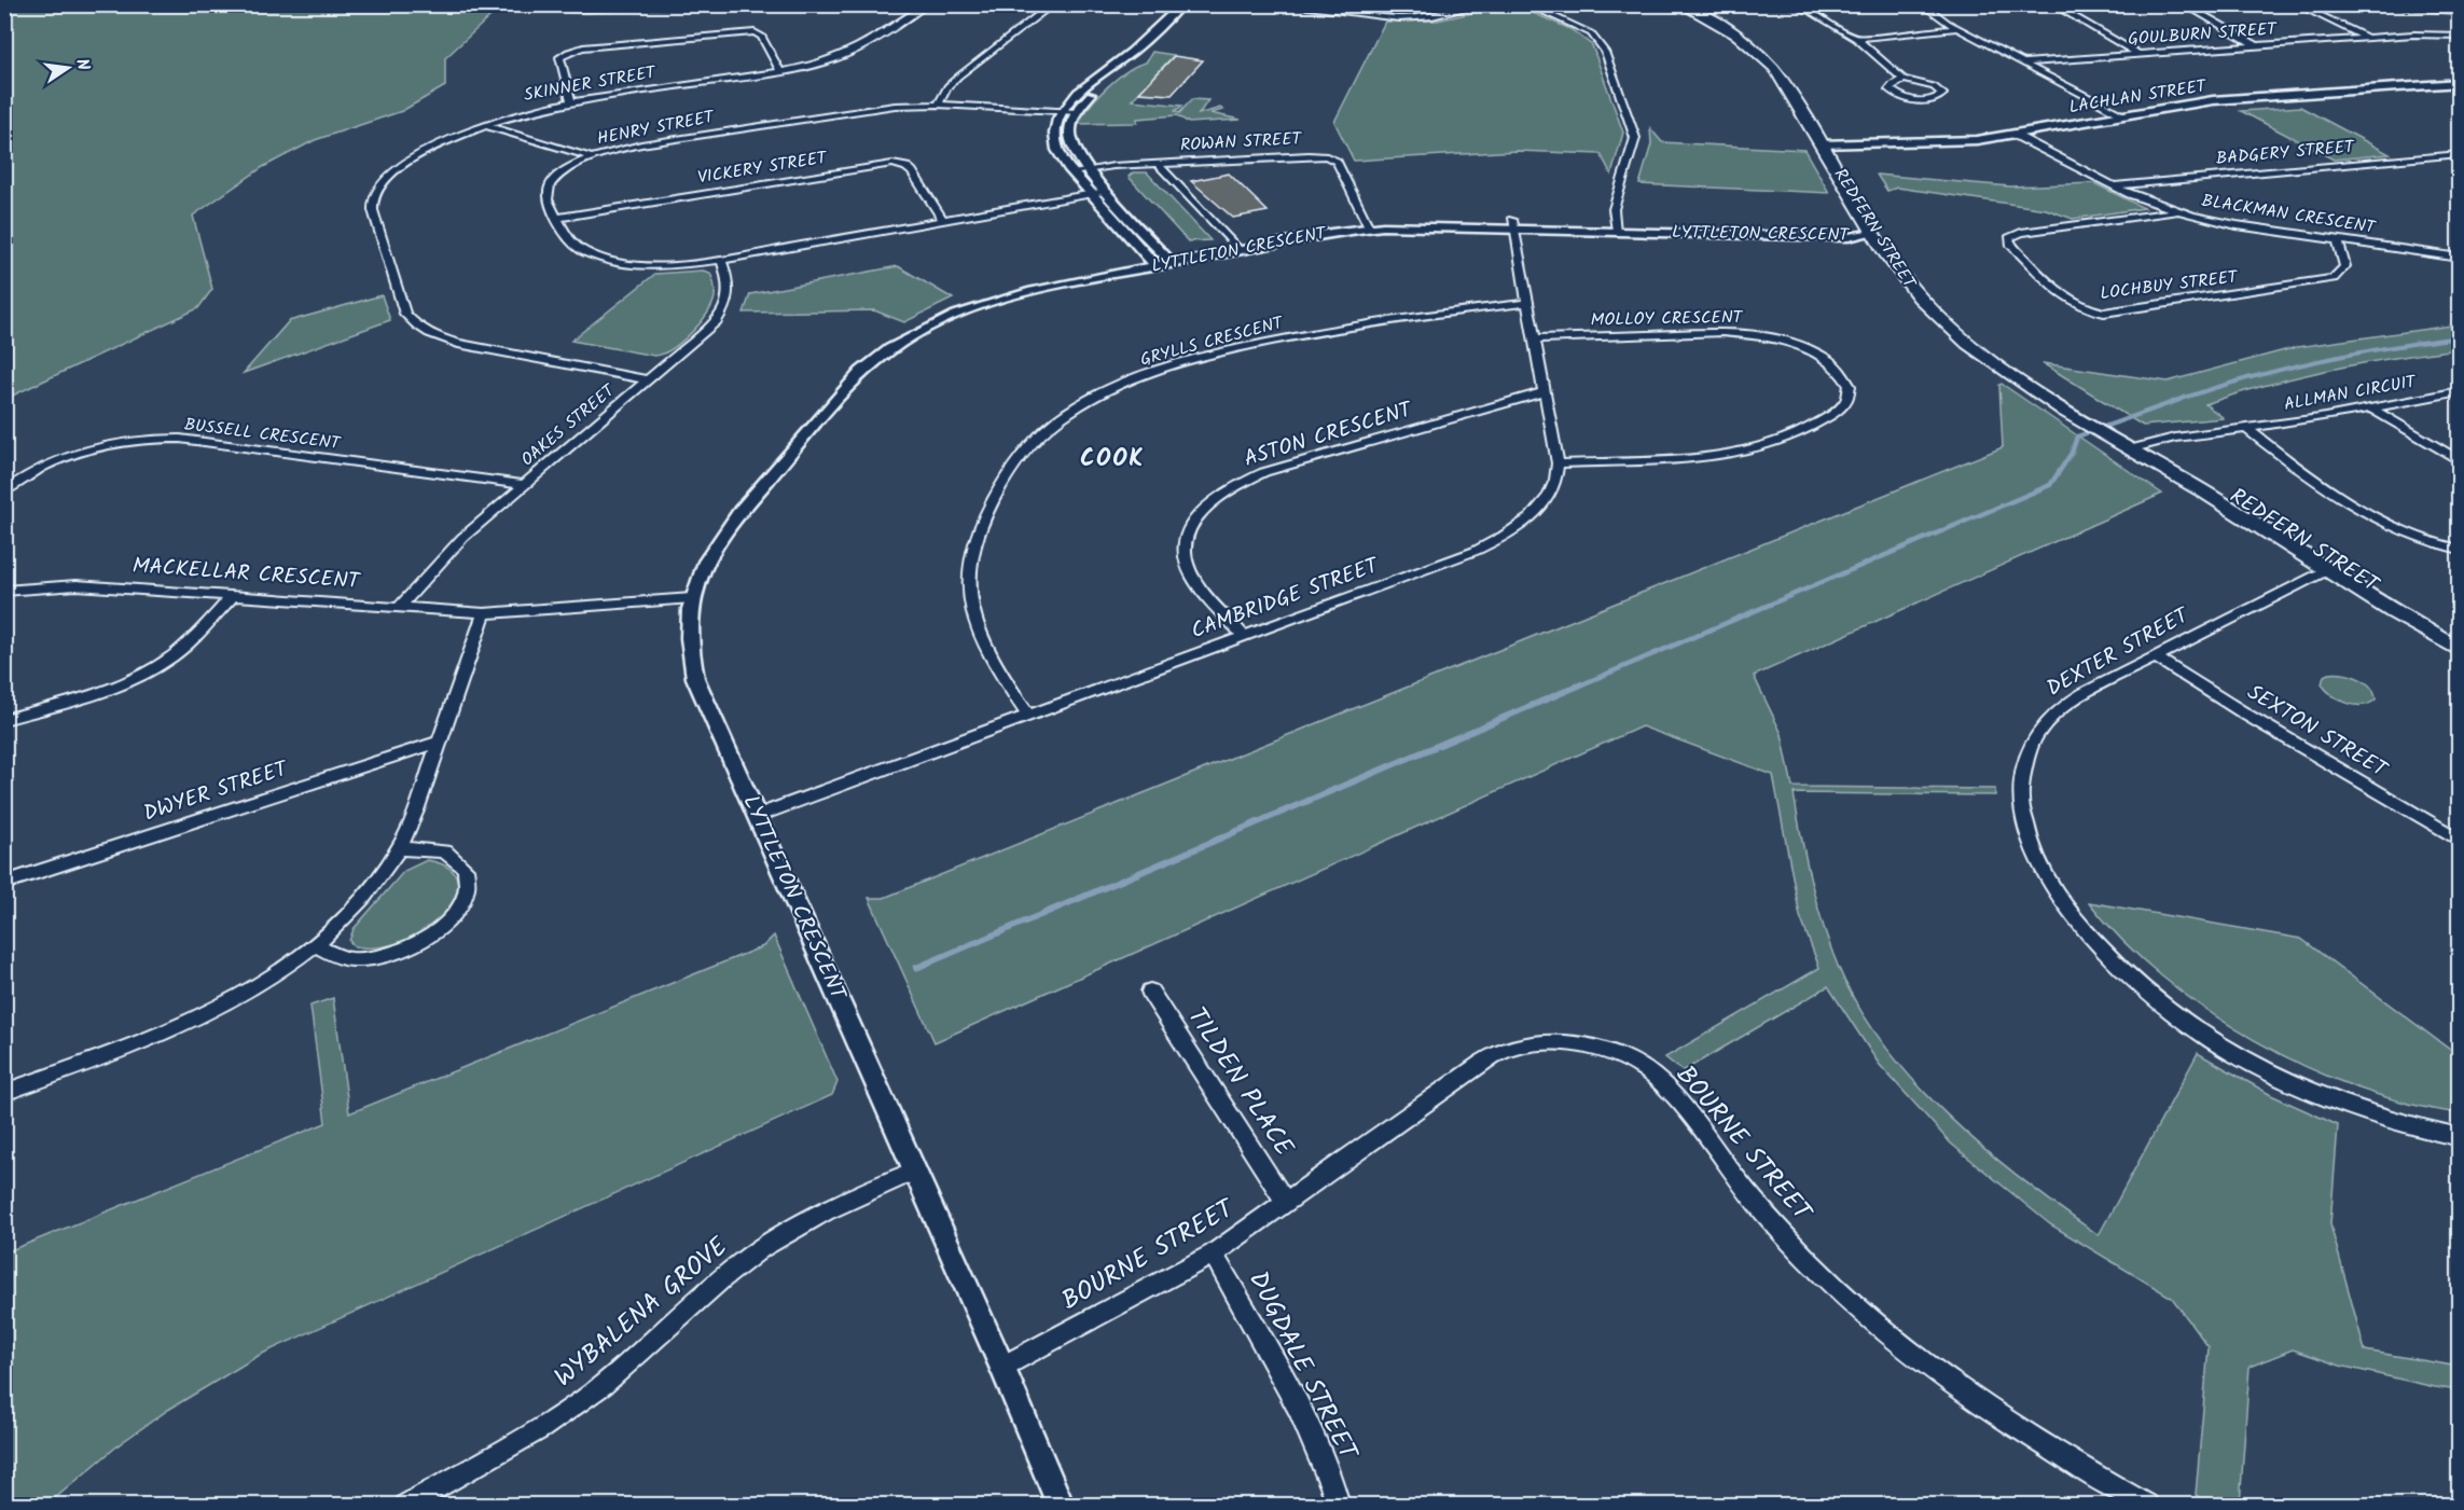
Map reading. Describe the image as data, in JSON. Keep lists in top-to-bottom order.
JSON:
{
  "streets": {
    "main road": ["REDFERN STREET"],
    "street": [
      "GOULBURN STREET",
      "SKINNER STREET",
      "LACHLAN STREET",
      "HENRY STREET",
      "ROWAN STREET",
      "BADGERY STREET",
      "VICKERY STREET",
      "BLACKMAN CRESCENT",
      "LYTTLETON CRESCENT",
      "LOCHBUY STREET",
      "MOLLOY CRESCENT",
      "GRYLLS CRESCENT",
      "ALLMAN CIRCUIT",
      "OAKES STREET",
      "BUSSELL CRESCENT",
      "ASTON CRESCENT",
      "MACKELLAR CRESCENT",
      "CAMBRIDGE STREET",
      "DEXTER STREET",
      "SEXTON STREET",
      "DWYER STREET",
      "TILDEN PLACE",
      "BOURNE STREET",
      "WYBALENA GROVE",
      "DUGDALE STREET"
    ]
  },
  "crossings": [
    ["SKINNER STREET", "OAKES STREET"],
    ["LACHLAN STREET", "BLACKMAN CRESCENT"],
    ["LACHLAN STREET", "REDFERN STREET"],
    ["HENRY STREET", "VICKERY STREET"],
    ["HENRY STREET", "OAKES STREET"],
    ["ROWAN STREET", "LYTTLETON CRESCENT"],
    ["BADGERY STREET", "BLACKMAN CRESCENT"],
    ["BLACKMAN CRESCENT", "LOCHBUY STREET"],
    ["REDFERN STREET", "LYTTLETON CRESCENT"],
    ["REDFERN STREET", "ALLMAN CIRCUIT"],
    ["REDFERN STREET", "DEXTER STREET"],
    ["LYTTLETON CRESCENT", "MACKELLAR CRESCENT"],
    ["LYTTLETON CRESCENT", "CAMBRIDGE STREET"],
    ["LYTTLETON CRESCENT", "BOURNE STREET"],
    ["LYTTLETON CRESCENT", "WYBALENA GROVE"],
    ["MOLLOY CRESCENT", "CAMBRIDGE STREET"],
    ["GRYLLS CRESCENT", "CAMBRIDGE STREET"],
    ["OAKES STREET", "BUSSELL CRESCENT"],
    ["OAKES STREET", "MACKELLAR CRESCENT"],
    ["ASTON CRESCENT", "CAMBRIDGE STREET"],
    ["DEXTER STREET", "SEXTON STREET"],
    ["TILDEN PLACE", "BOURNE STREET"],
    ["BOURNE STREET", "DUGDALE STREET"]
  ],
  "districts": ["COOK"],
  "north": "right"
}
